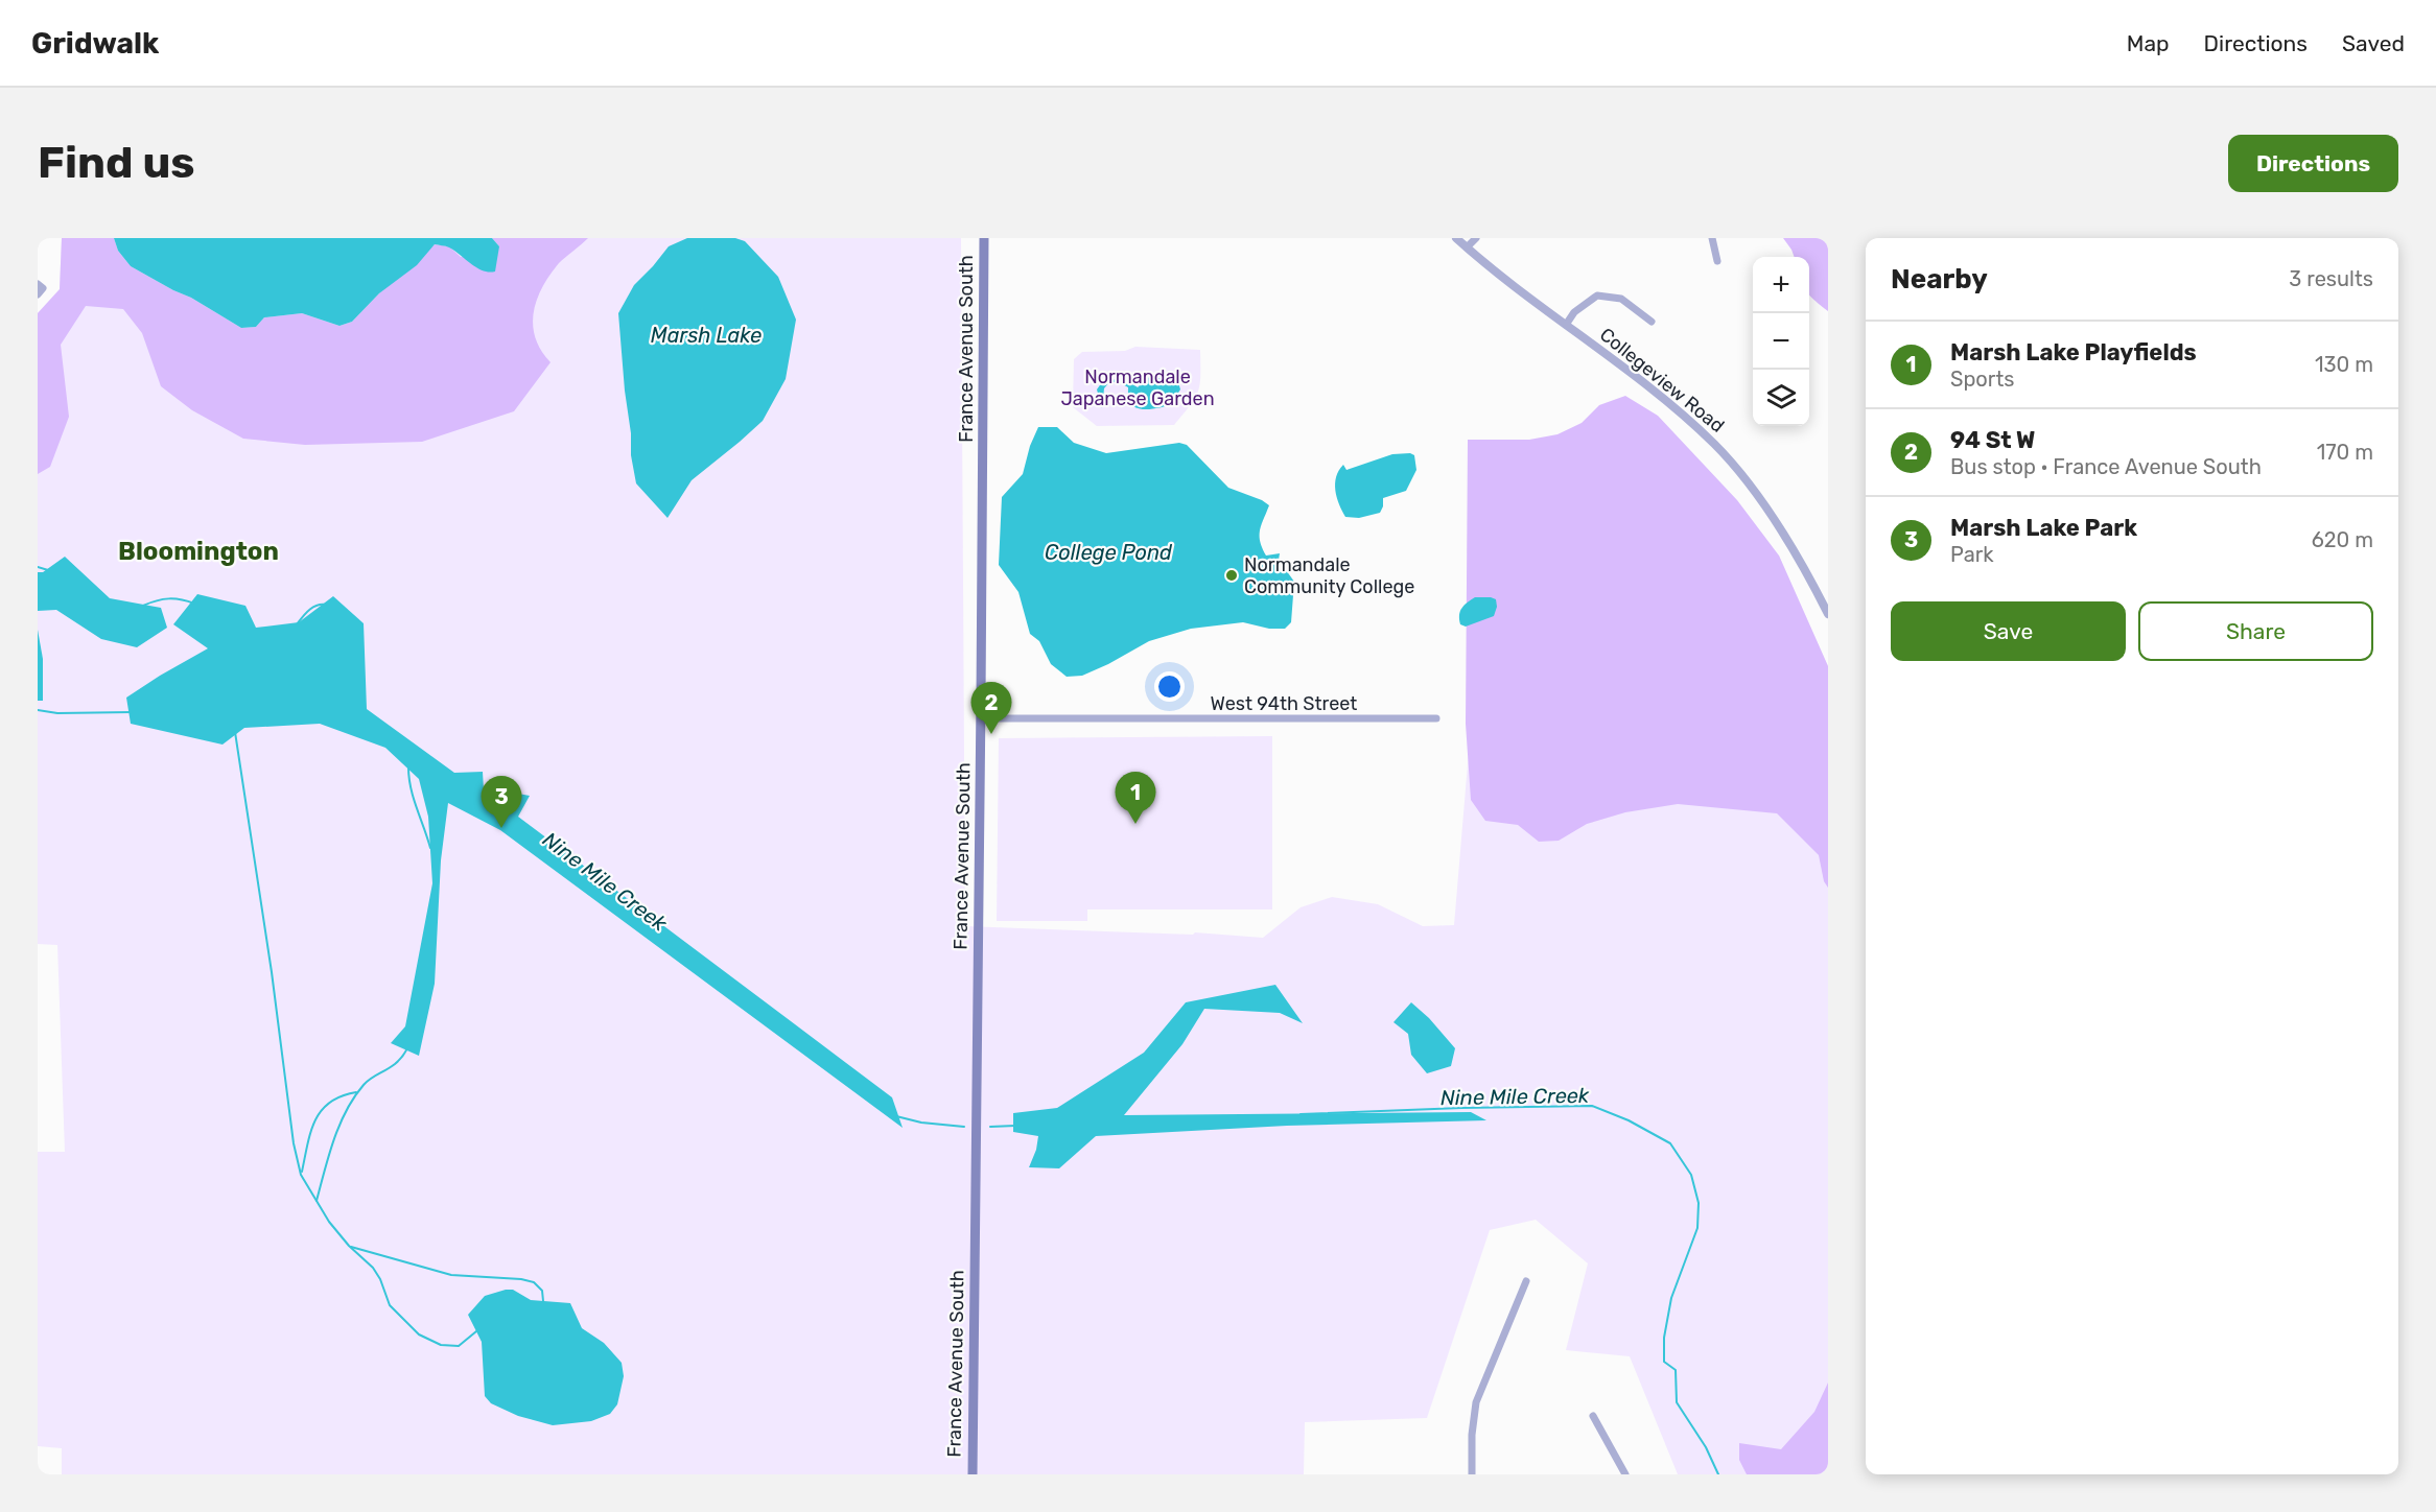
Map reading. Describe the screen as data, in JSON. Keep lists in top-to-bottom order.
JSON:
{
  "streets": {
    "main road": ["France Avenue South"],
    "street": ["Collegeview Road", "West 94th Street"]
  },
  "crossings": [
    ["France Avenue South", "West 94th Street"]
  ],
  "districts": ["Bloomington"],
  "water": ["Marsh Lake", "College Pond", "Nine Mile Creek"],
  "parks": ["Normandale Japanese Garden"],
  "places": ["Normandale Community College"],
  "page": {
    "header": "Gridwalk",
    "nav": ["Map", "Directions", "Saved"],
    "buttons": [
      "Directions",
      ["Save", "Share"]
    ],
    "title": "Find us",
    "heading": ["Nearby", "3 results"],
    "map_buttons": ["+", "−"],
    "list": [
      {
        "mark": "1",
        "name": "Marsh Lake Playfields",
        "note": "Sports",
        "value": "130 m"
      },
      {
        "mark": "2",
        "name": "94 St W",
        "note": "Bus stop · France Avenue South",
        "value": "170 m"
      },
      {
        "mark": "3",
        "name": "Marsh Lake Park",
        "note": "Park",
        "value": "620 m"
      }
    ],
    "pins": ["2", "1", "3"]
  }
}
